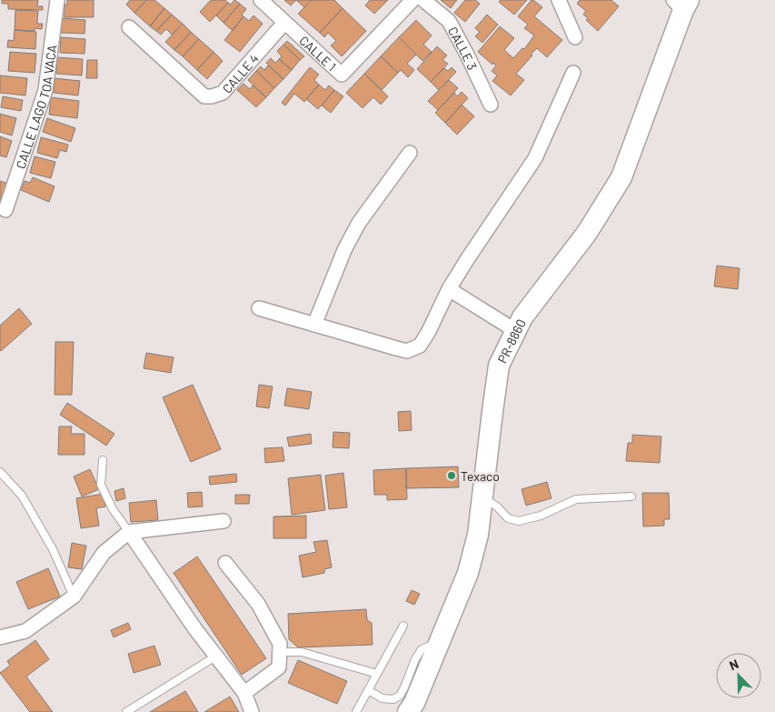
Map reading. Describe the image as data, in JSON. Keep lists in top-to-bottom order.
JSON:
{
  "streets": {
    "street": [
      "CALLE 3",
      "CALLE 1",
      "CALLE 4",
      "CALLE LAGO TOA VACA",
      "PR-8860"
    ]
  },
  "crossings": [
    ["CALLE 1", "CALLE 4"]
  ],
  "places": ["Texaco"],
  "north": "top left"
}
